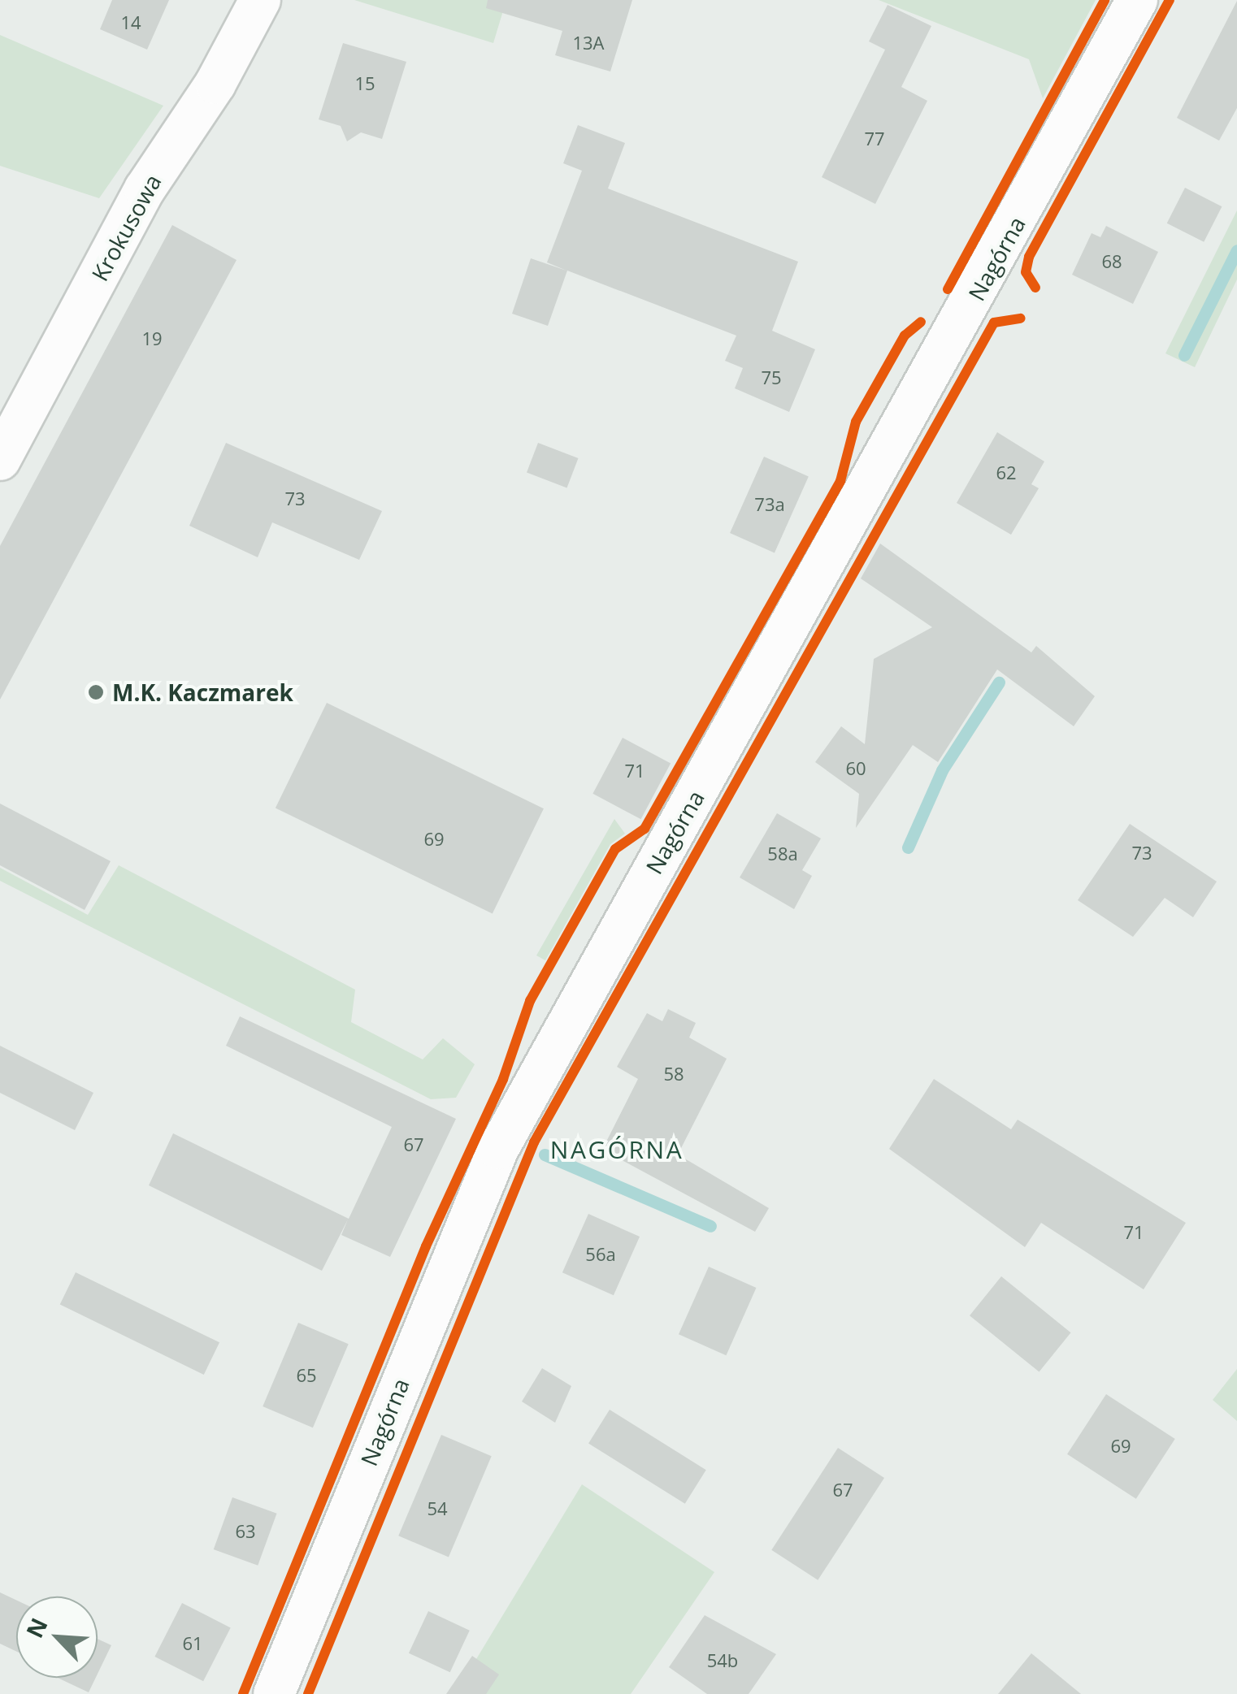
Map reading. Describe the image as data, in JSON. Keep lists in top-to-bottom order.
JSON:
{
  "streets": {
    "street": ["Krokusowa", "Nagórna"]
  },
  "districts": ["NAGÓRNA"],
  "places": ["M.K. Kaczmarek"],
  "house_numbers": [
    "14",
    "13A",
    "15",
    "77",
    "68",
    "19",
    "75",
    "62",
    "73",
    "73a",
    "60",
    "71",
    "69",
    "73",
    "58a",
    "58",
    "67",
    "71",
    "56a",
    "65",
    "69",
    "67",
    "54",
    "63",
    "61",
    "54b"
  ],
  "north": "top left"
}
